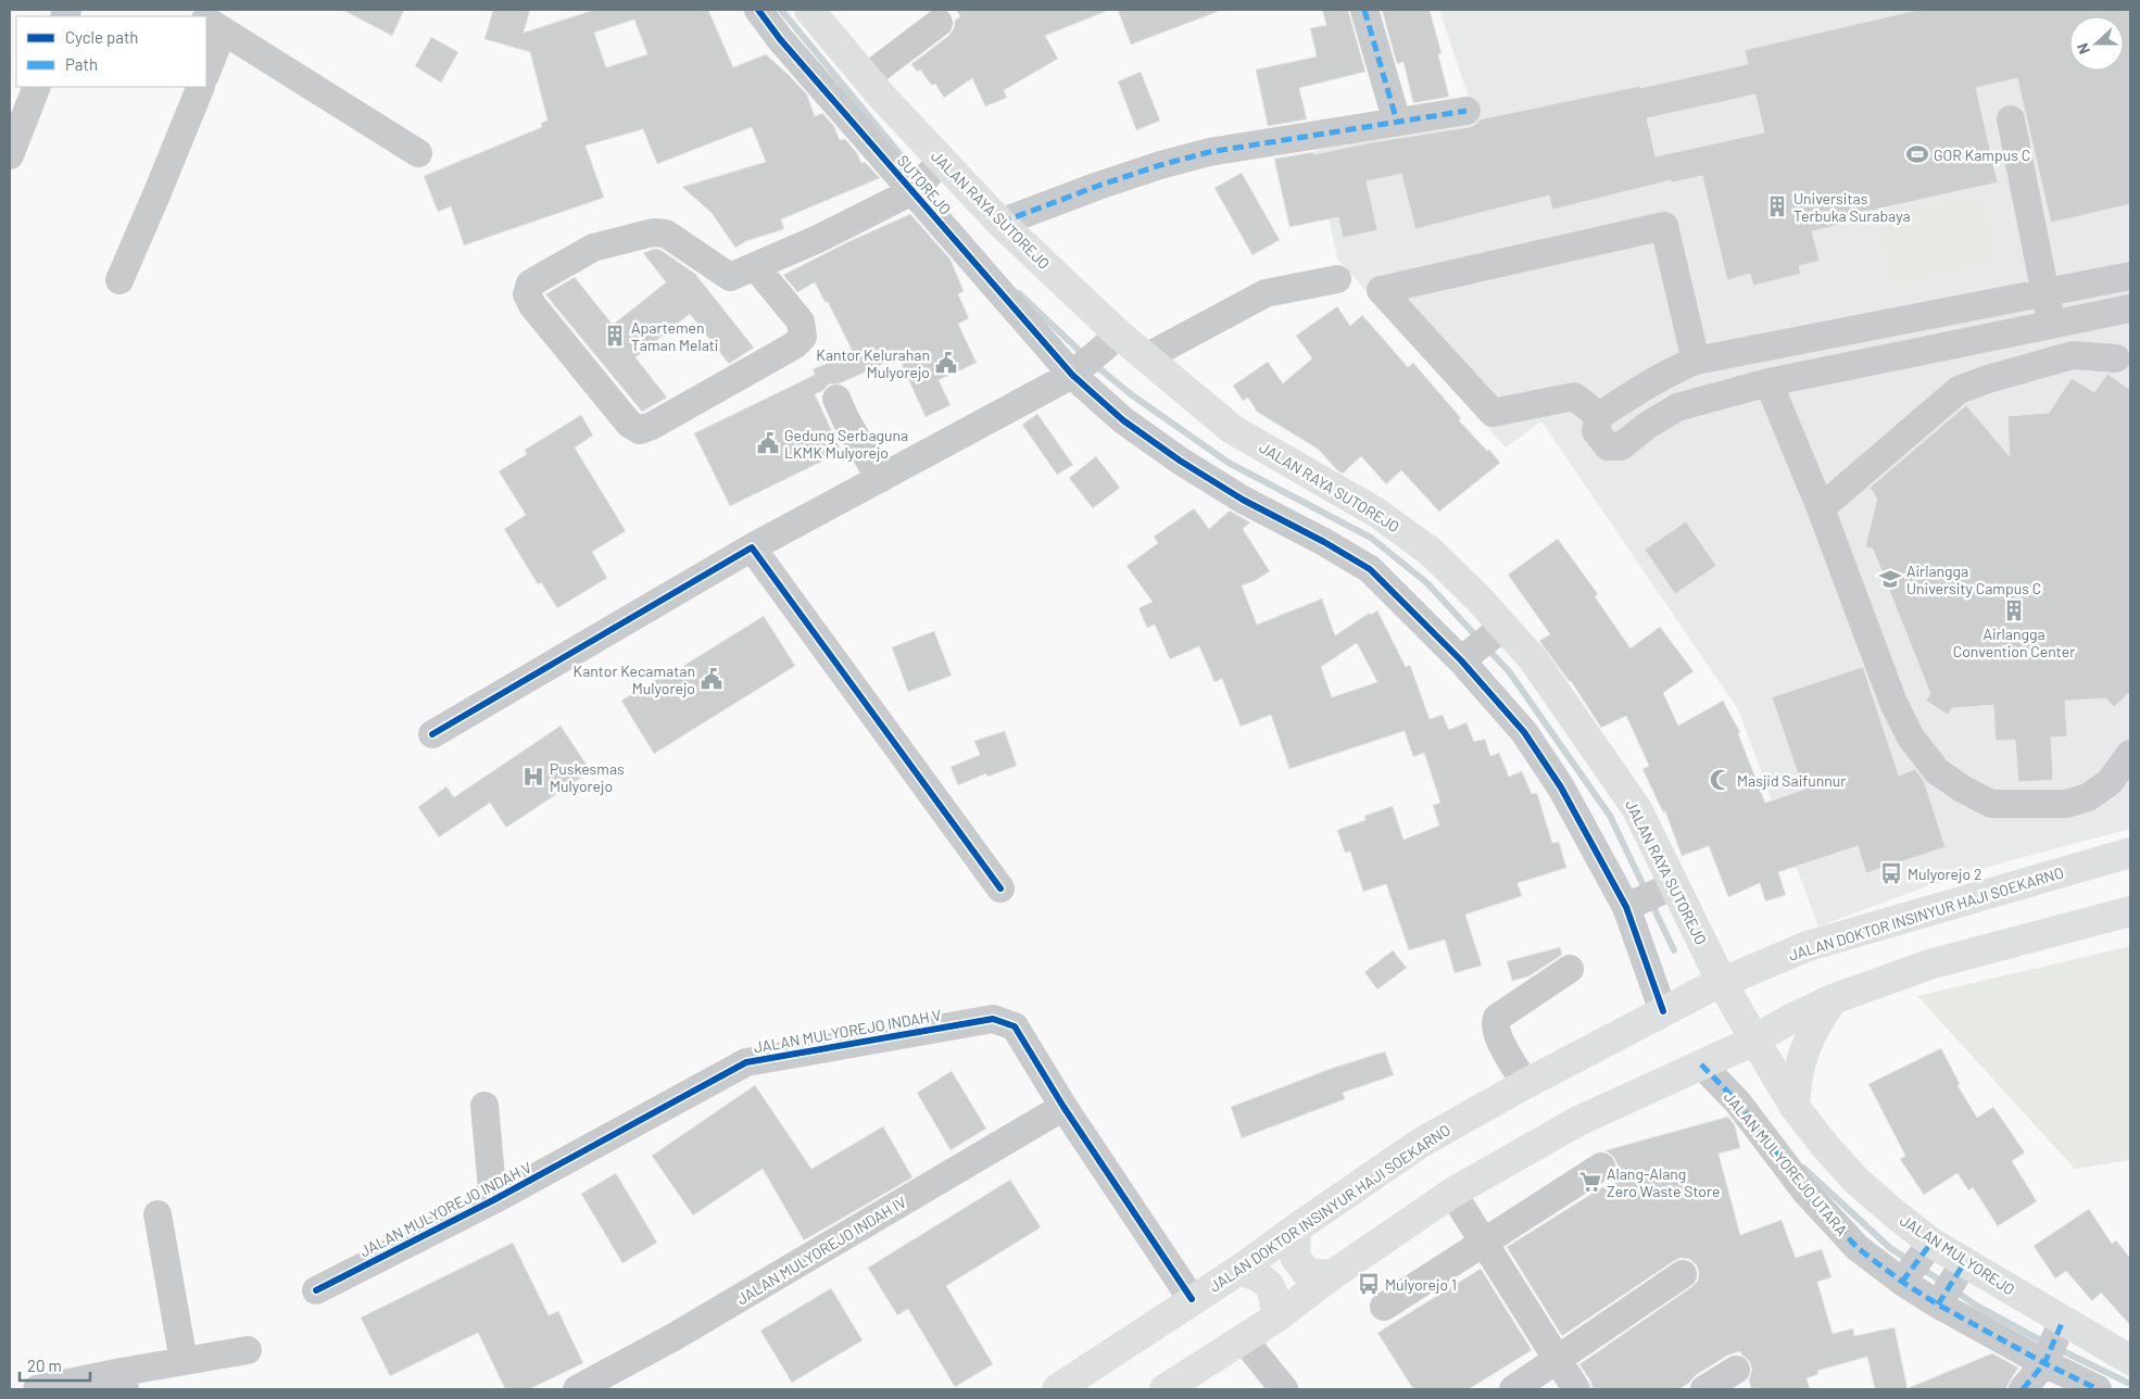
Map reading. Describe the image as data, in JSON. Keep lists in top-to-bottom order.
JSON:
{
  "streets": {
    "main road": ["JALAN RAYA SUTOREJO", "JALAN DOKTOR INSINYUR HAJI SOEKARNO", "JALAN MULYOREJO"],
    "street": [
      "SUTOREJO",
      "JALAN MULYOREJO INDAH V",
      "JALAN MULYOREJO UTARA",
      "JALAN MULYOREJO INDAH IV"
    ]
  },
  "crossings": [
    ["SUTOREJO", "JALAN RAYA SUTOREJO"],
    ["SUTOREJO", "JALAN DOKTOR INSINYUR HAJI SOEKARNO"],
    ["JALAN RAYA SUTOREJO", "JALAN DOKTOR INSINYUR HAJI SOEKARNO"],
    ["JALAN RAYA SUTOREJO", "JALAN MULYOREJO UTARA"],
    ["JALAN RAYA SUTOREJO", "JALAN MULYOREJO"],
    ["JALAN DOKTOR INSINYUR HAJI SOEKARNO", "JALAN MULYOREJO INDAH V"],
    ["JALAN MULYOREJO INDAH V", "JALAN MULYOREJO INDAH IV"],
    ["JALAN MULYOREJO UTARA", "JALAN MULYOREJO"]
  ],
  "places": {
    "sports": ["GOR Kampus C"],
    "building": ["Universitas Terbuka Surabaya", "Apartemen Taman Melati", "Airlangga Convention Center"],
    "public building": ["Kantor Kelurahan Mulyorejo", "Gedung Serbaguna LKMK Mulyorejo", "Kantor Kecamatan Mulyorejo"],
    "school or university": ["Airlangga University Campus C"],
    "hospital": ["Puskesmas Mulyorejo"],
    "mosque": ["Masjid Saifunnur"],
    "bus stop": ["Mulyorejo 2", "Mulyorejo 1"],
    "supermarket": ["Alang-Alang Zero Waste Store"]
  },
  "legend": ["Cycle path", "Path"],
  "scale_bar": "20 m",
  "north": "left"
}
